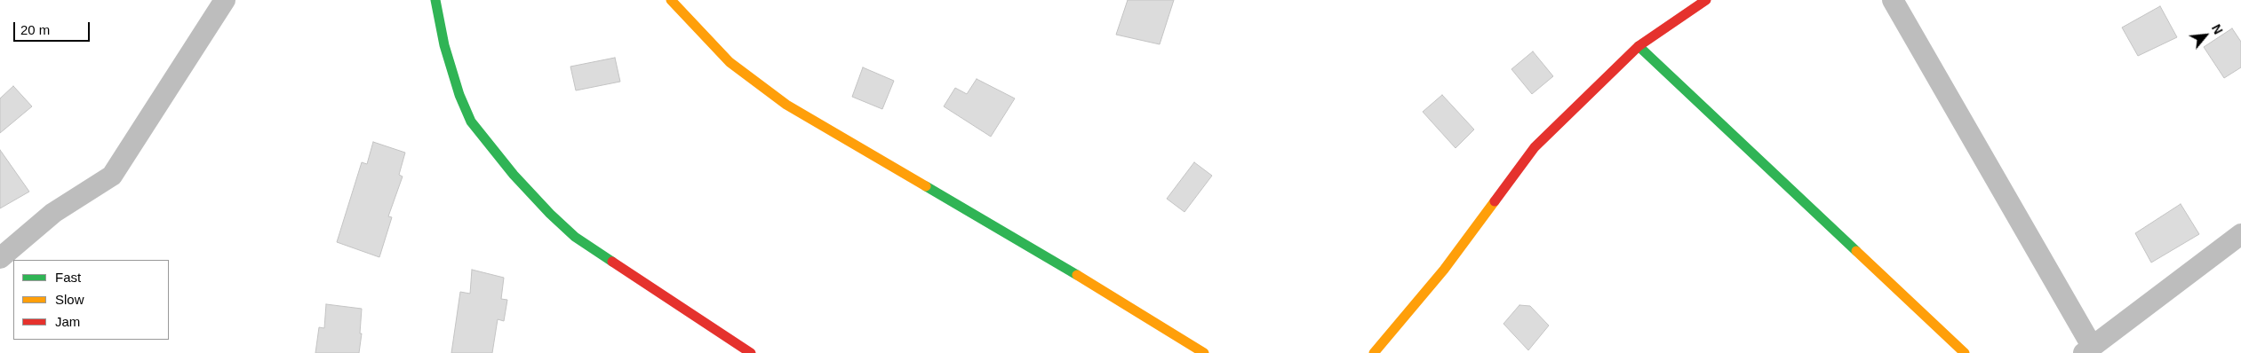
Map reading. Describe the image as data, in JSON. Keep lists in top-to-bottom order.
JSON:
{
  "legend": ["Fast", "Slow", "Jam"],
  "scale_bar": "20 m",
  "north": "top right"
}
